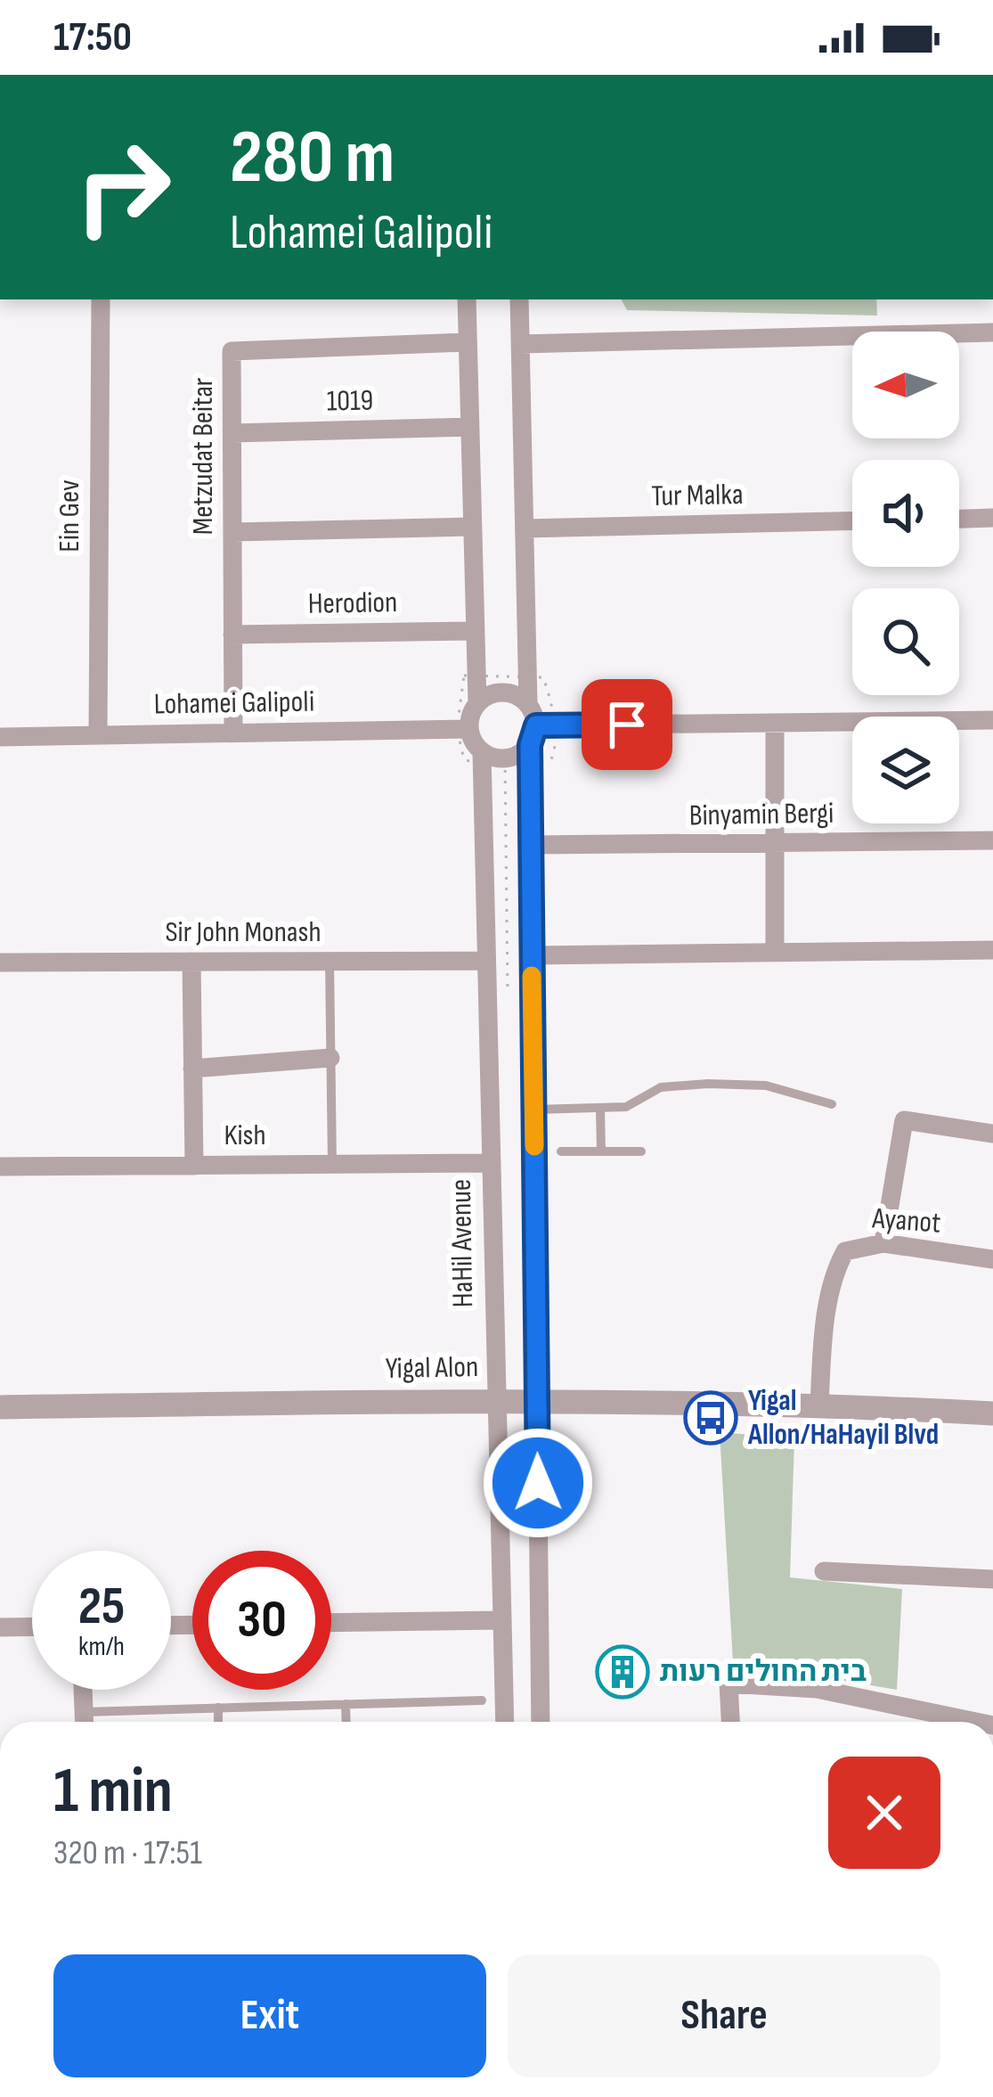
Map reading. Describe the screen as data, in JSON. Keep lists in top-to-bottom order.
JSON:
{
  "streets": {
    "street": [
      "1019",
      "Metzudat Beitar",
      "Tur Malka",
      "Ein Gev",
      "Herodion",
      "Lohamei Galipoli",
      "Binyamin Bergi",
      "Sir John Monash",
      "Kish",
      "Ayanot",
      "HaHil Avenue",
      "Yigal Alon"
    ]
  },
  "crossings": [
    ["1019", "Metzudat Beitar"],
    ["Metzudat Beitar", "Herodion"],
    ["Metzudat Beitar", "Lohamei Galipoli"],
    ["Ein Gev", "Lohamei Galipoli"],
    ["Lohamei Galipoli", "HaHil Avenue"],
    ["Sir John Monash", "HaHil Avenue"],
    ["Kish", "HaHil Avenue"],
    ["Ayanot", "Yigal Alon"],
    ["HaHil Avenue", "Yigal Alon"]
  ],
  "places": {
    "bus stop": ["Yigal Allon/HaHayil Blvd"],
    "building": ["בית החולים רעות"]
  },
  "north": "left",
  "page": {
    "status": "17:50",
    "turn": ["280 m", "Lohamei Galipoli"],
    "speed": "25 km/h",
    "limit": "30",
    "heading": ["1 min", "320 m · 17:51"],
    "buttons": ["Exit", "Share"]
  }
}
